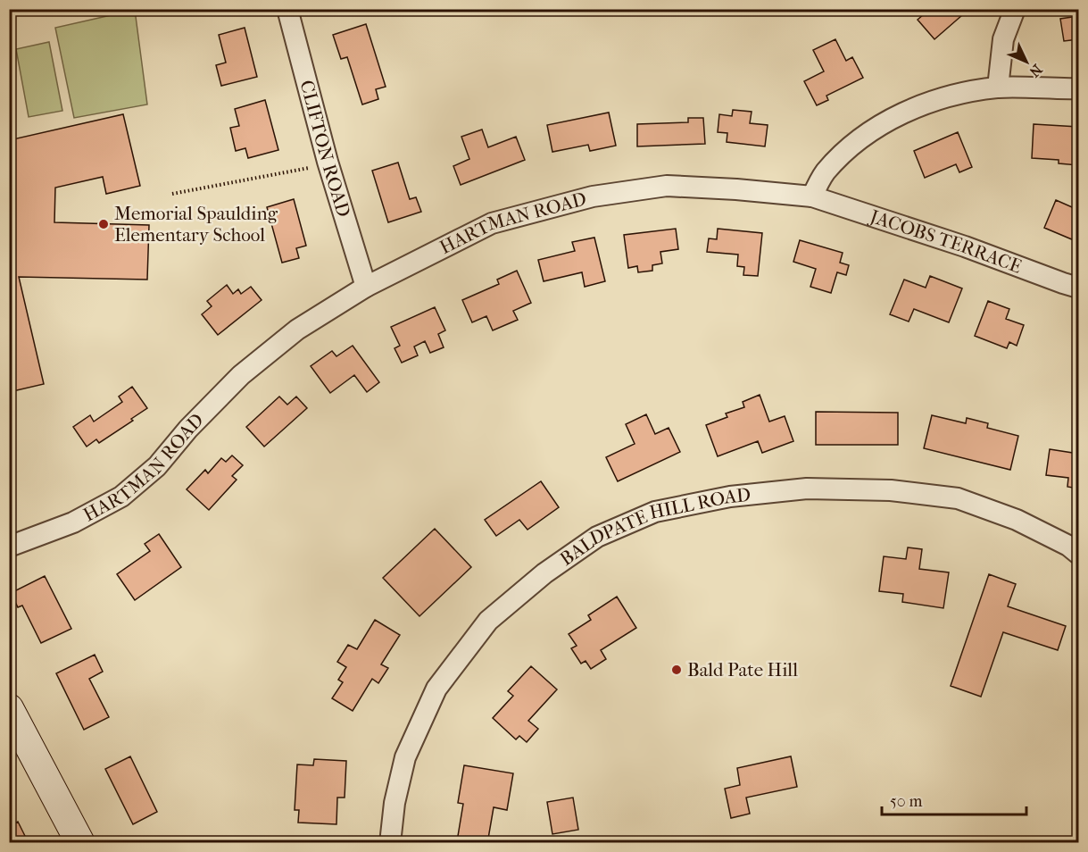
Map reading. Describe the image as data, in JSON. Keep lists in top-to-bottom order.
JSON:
{
  "streets": {
    "street": [
      "CLIFTON ROAD",
      "HARTMAN ROAD",
      "JACOBS TERRACE",
      "BALDPATE HILL ROAD"
    ]
  },
  "crossings": [
    ["CLIFTON ROAD", "HARTMAN ROAD"],
    ["HARTMAN ROAD", "JACOBS TERRACE"]
  ],
  "places": ["Memorial Spaulding Elementary School", "Bald Pate Hill"],
  "scale_bar": "50 m",
  "north": "bottom right"
}
